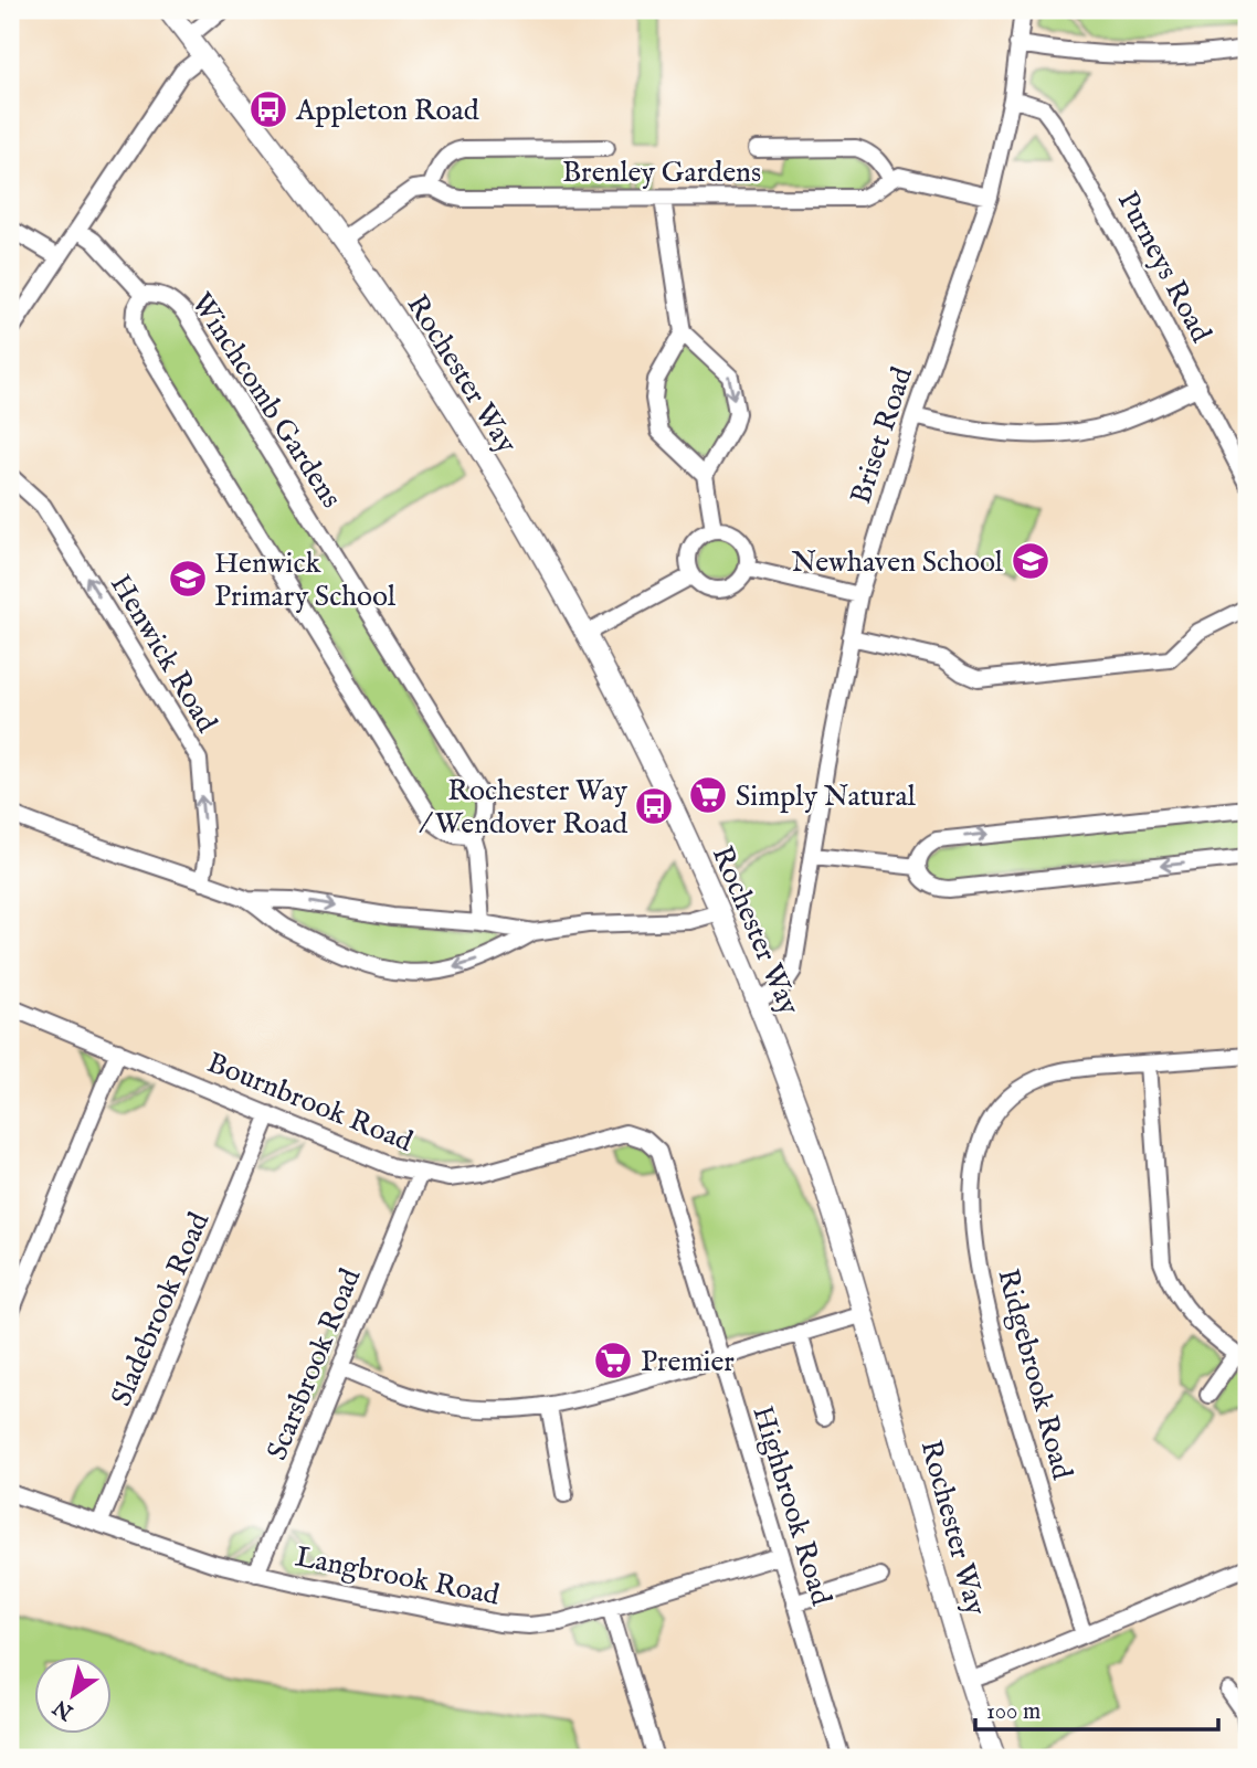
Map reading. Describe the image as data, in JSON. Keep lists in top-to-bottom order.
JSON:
{
  "streets": {
    "street": [
      "Brenley Gardens",
      "Purneys Road",
      "Rochester Way",
      "Winchcomb Gardens",
      "Briset Road",
      "Henwick Road",
      "Bournbrook Road",
      "Sladebrook Road",
      "Scarsbrook Road",
      "Ridgebrook Road",
      "Highbrook Road",
      "Langbrook Road"
    ]
  },
  "crossings": [
    ["Purneys Road", "Briset Road"],
    ["Rochester Way", "Briset Road"],
    ["Bournbrook Road", "Sladebrook Road"],
    ["Bournbrook Road", "Scarsbrook Road"],
    ["Bournbrook Road", "Highbrook Road"],
    ["Sladebrook Road", "Langbrook Road"],
    ["Scarsbrook Road", "Langbrook Road"],
    ["Highbrook Road", "Langbrook Road"]
  ],
  "one_way": ["Henwick Road"],
  "places": {
    "bus stop": ["Appleton Road", "Rochester Way / Wendover Road"],
    "school or university": ["Newhaven School", "Henwick Primary School"],
    "supermarket": ["Simply Natural", "Premier"]
  },
  "scale_bar": "100 m",
  "north": "bottom left"
}
